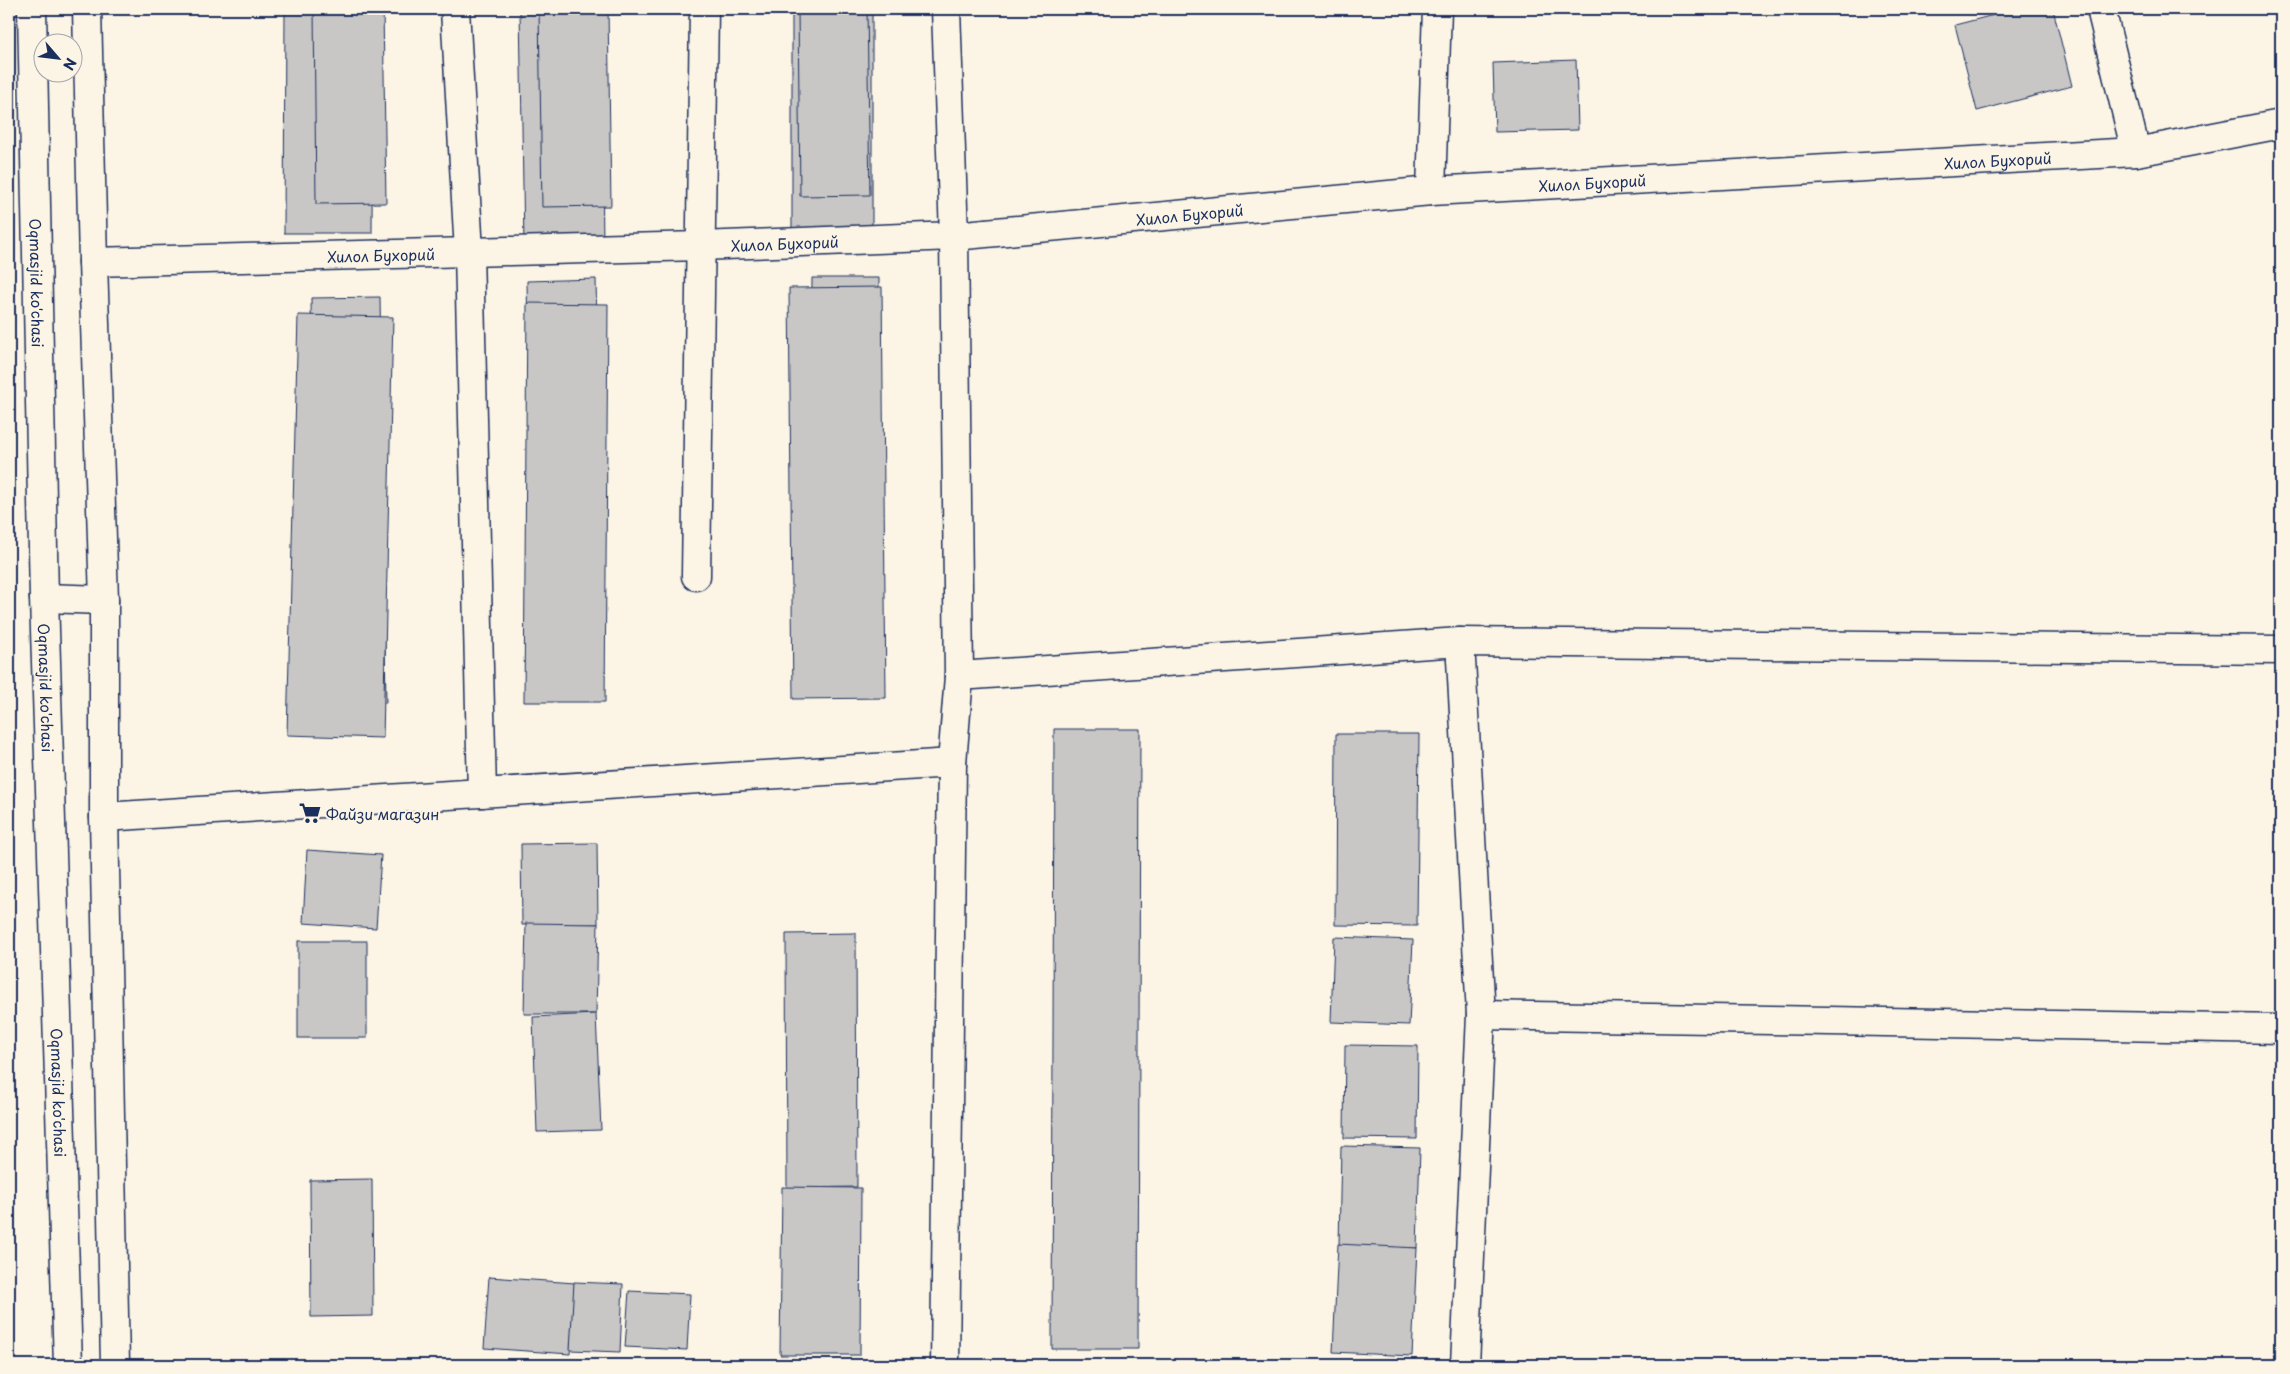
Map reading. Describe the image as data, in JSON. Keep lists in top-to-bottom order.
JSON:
{
  "streets": {
    "street": ["Хилол Бухорий", "Oqmasjid ko'chasi"]
  },
  "places": {
    "supermarket": ["Файзи магазин"]
  },
  "north": "bottom right"
}
